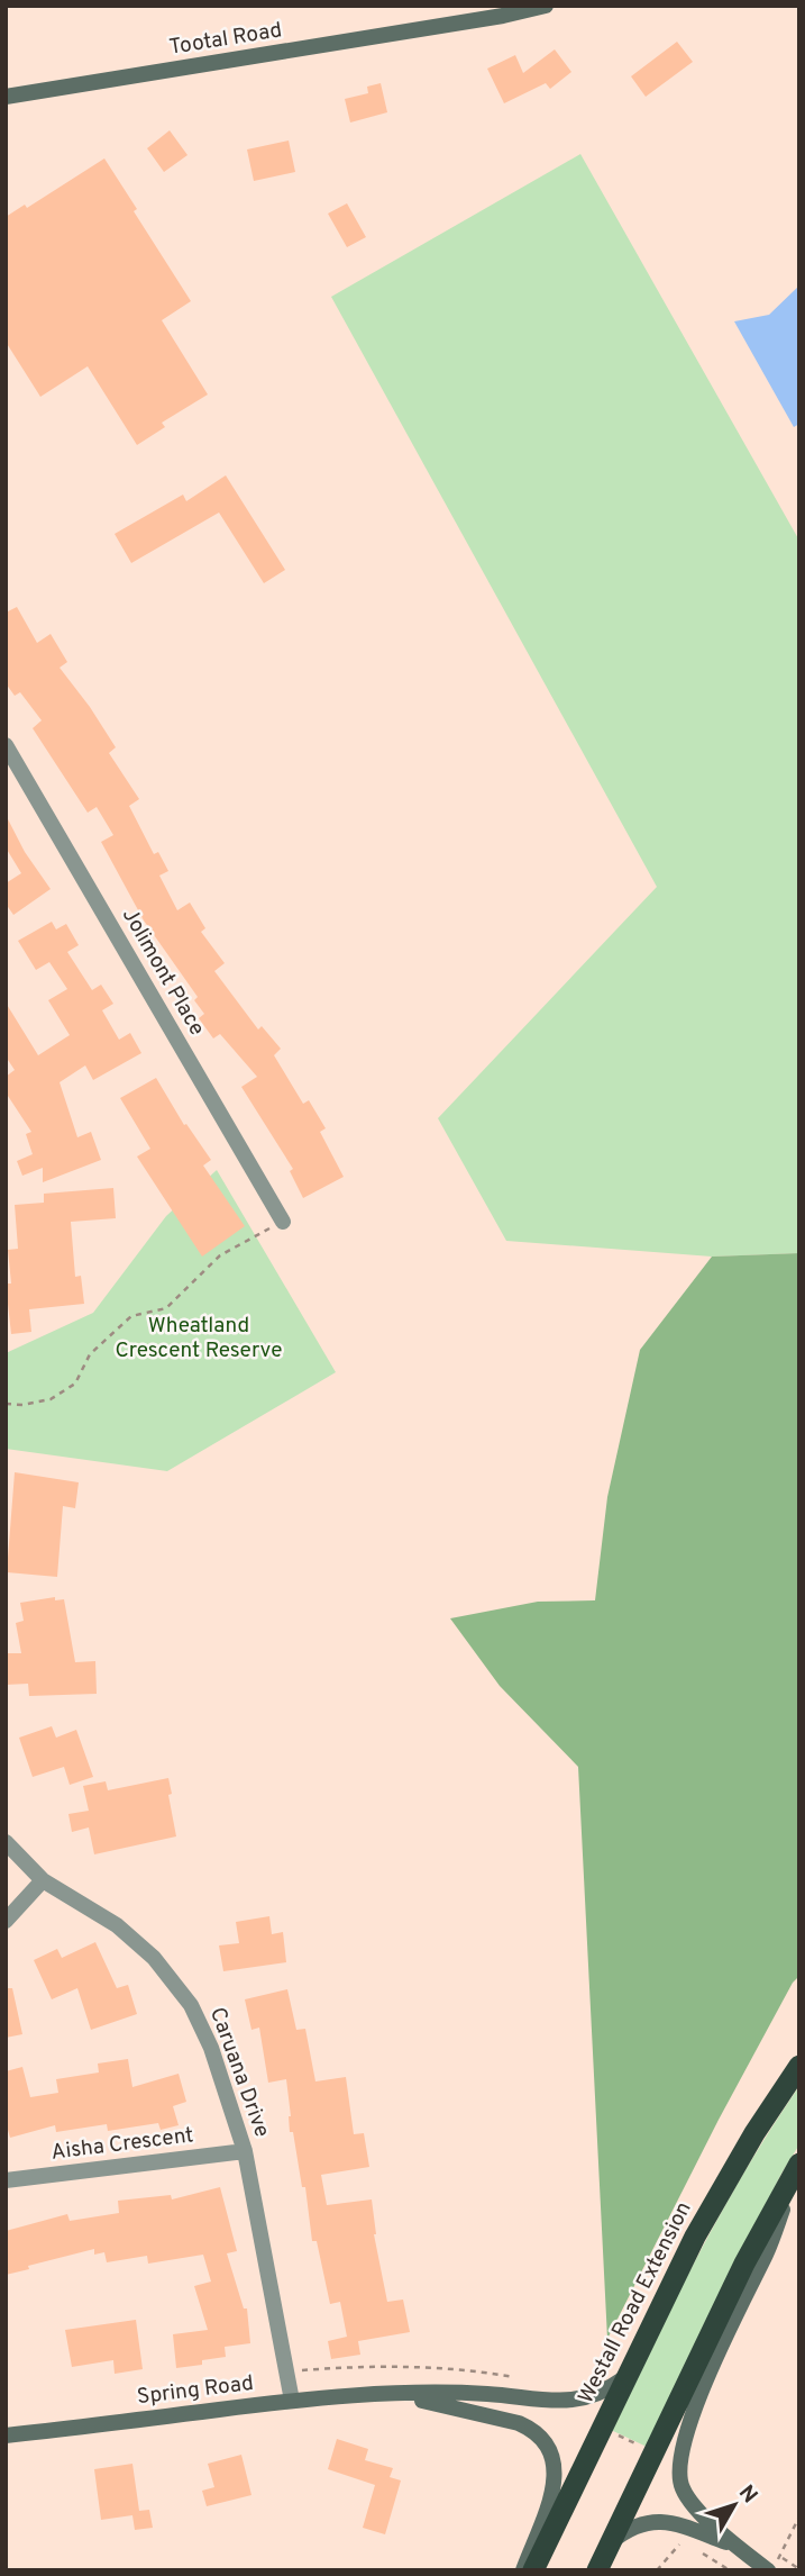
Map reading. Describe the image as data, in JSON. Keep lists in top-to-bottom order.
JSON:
{
  "streets": {
    "highway": ["Westall Road Extension"],
    "main road": ["Tootal Road", "Spring Road"],
    "street": ["Jolimont Place", "Caruana Drive", "Aisha Crescent"]
  },
  "crossings": [
    ["Caruana Drive", "Aisha Crescent"],
    ["Caruana Drive", "Spring Road"],
    ["Westall Road Extension", "Spring Road"]
  ],
  "parks": ["Wheatland Crescent Reserve"],
  "north": "top right"
}
